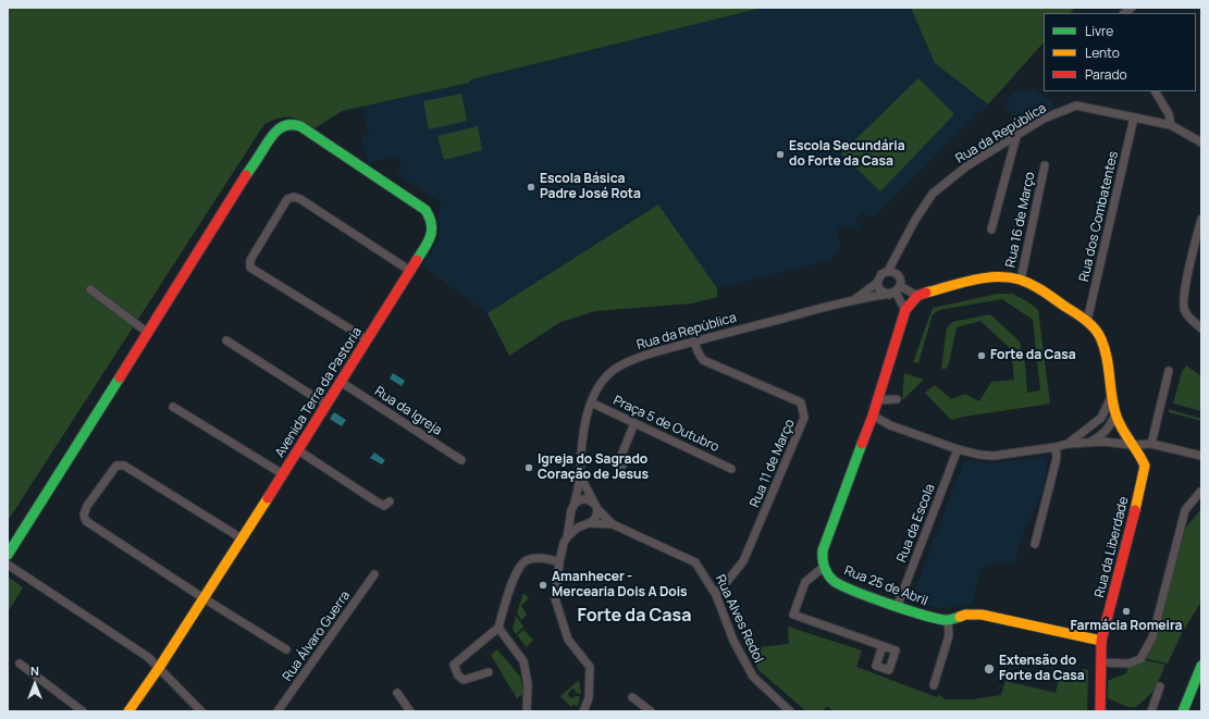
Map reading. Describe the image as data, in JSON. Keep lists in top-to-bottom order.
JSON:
{
  "streets": {
    "street": [
      "Rua da República",
      "Rua dos Combatentes",
      "Rua 16 de Março",
      "Avenida Terra da Pastoria",
      "Rua da Igreja",
      "Praça 5 de Outubro",
      "Rua 11 de Março",
      "Rua da Escola",
      "Rua da Liberdade",
      "Rua 25 de Abril",
      "Rua Alves Redol",
      "Rua Álvaro Guerra"
    ]
  },
  "crossings": [
    ["Rua da República", "Rua dos Combatentes"],
    ["Rua da República", "Praça 5 de Outubro"],
    ["Rua da República", "Rua 11 de Março"],
    ["Rua da República", "Rua Alves Redol"],
    ["Rua dos Combatentes", "Rua da Liberdade"],
    ["Avenida Terra da Pastoria", "Rua da Igreja"],
    ["Rua 11 de Março", "Rua Alves Redol"],
    ["Rua da Escola", "Rua 25 de Abril"],
    ["Rua da Liberdade", "Rua 25 de Abril"]
  ],
  "districts": ["Forte da Casa"],
  "places": [
    "Escola Secundária do Forte da Casa",
    "Escola Básica Padre José Rota",
    "Forte da Casa",
    "Igreja do Sagrado Coração de Jesus",
    "Amanhecer - Mercearia Dois A Dois",
    "Farmácia Romeira",
    "Extensão do Forte da Casa"
  ],
  "legend": ["Livre", "Lento", "Parado"],
  "north": "top"
}
